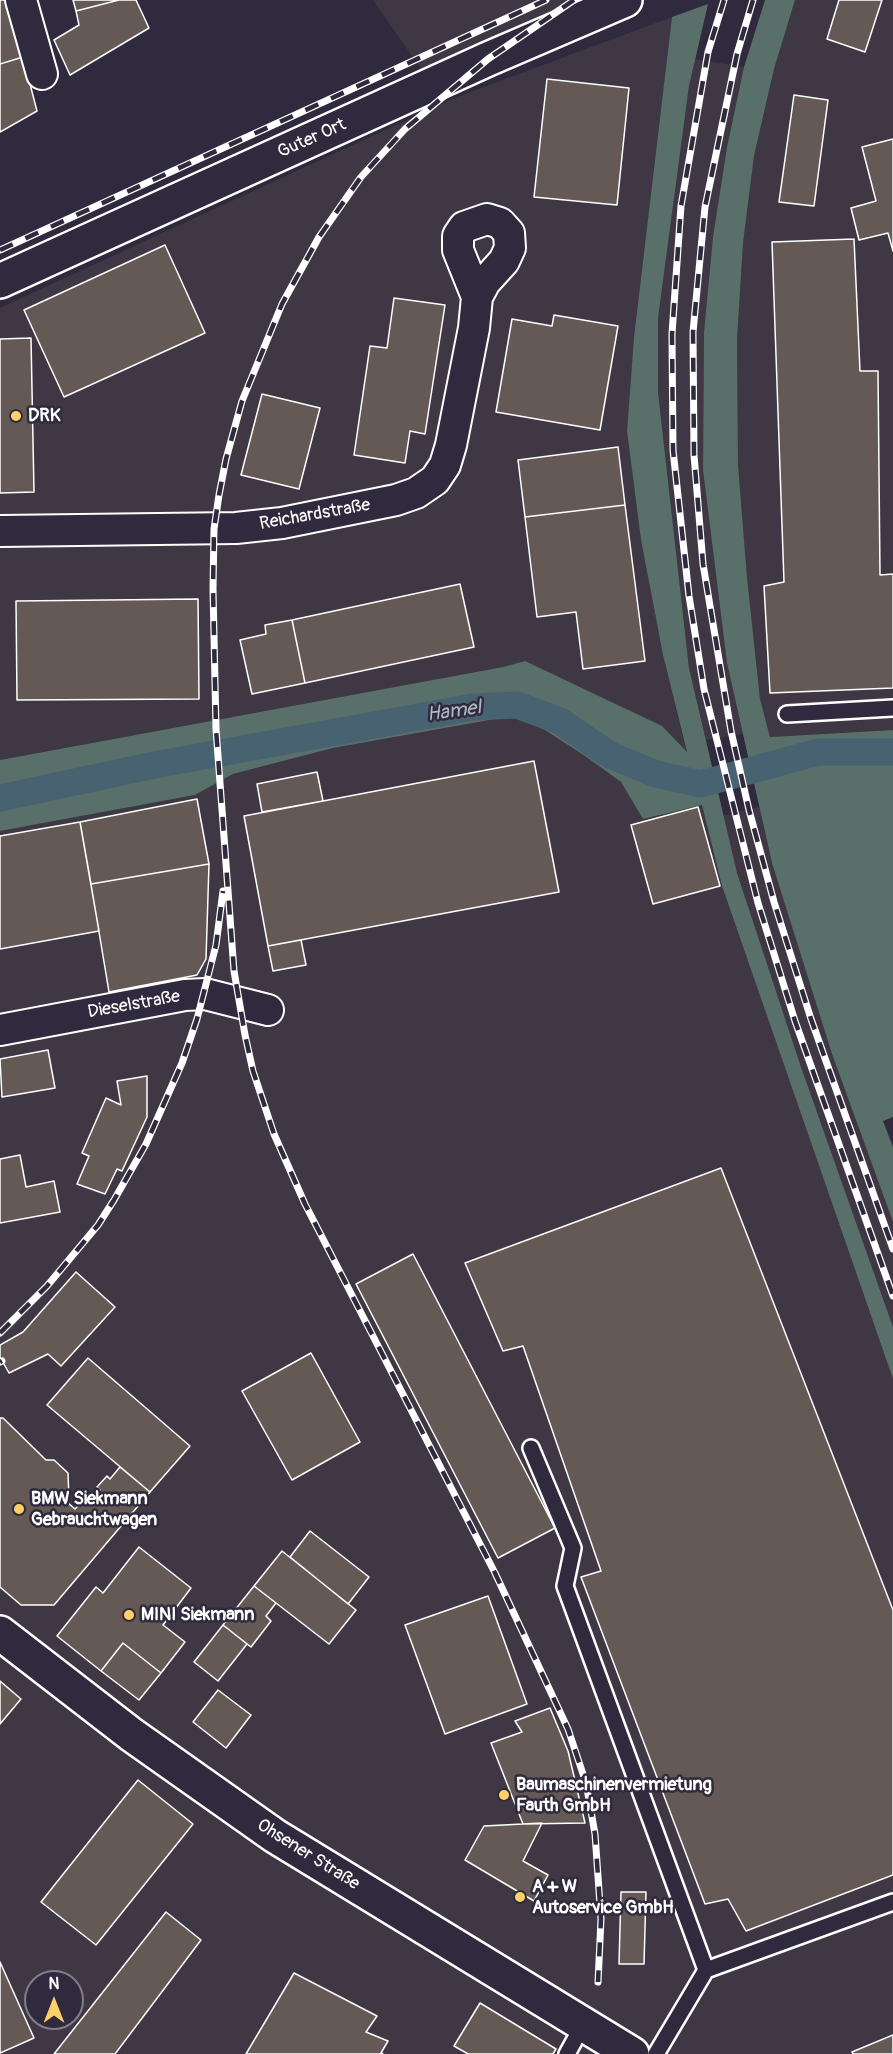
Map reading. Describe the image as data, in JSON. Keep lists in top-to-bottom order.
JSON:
{
  "streets": {
    "main road": ["Guter Ort", "Ohsener Straße"],
    "street": ["Reichardstraße", "Dieselstraße"]
  },
  "water": ["Hamel"],
  "places": [
    "DRK",
    "BMW Siekmann Gebrauchtwagen",
    "MINI Siekmann",
    "Baumaschinenvermietung Fauth GmbH",
    "A + W Autoservice GmbH"
  ],
  "north": "top"
}
